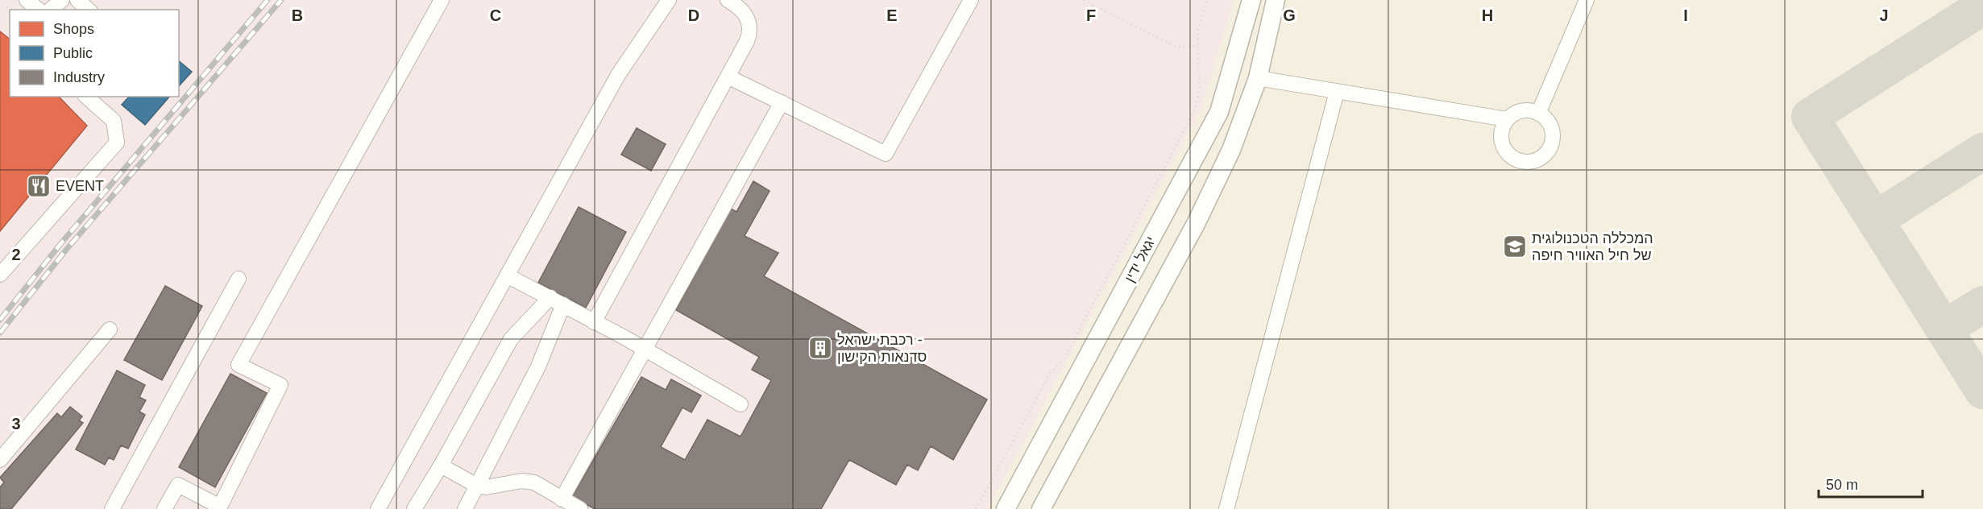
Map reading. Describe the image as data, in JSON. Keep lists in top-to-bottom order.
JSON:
{
  "streets": {
    "main road": ["יגאל ידין"]
  },
  "places": {
    "restaurant": ["EVENT"],
    "school or university": ["המכללה הטכנולוגית של חיל האוויר חיפה"],
    "building": ["רכבת ישראל - סדנאות הקישון"]
  },
  "legend": ["Shops", "Public", "Industry"],
  "scale_bar": "50 m",
  "grid": {
    "columns": [
      "B",
      "C",
      "D",
      "E",
      "F",
      "G",
      "H",
      "I",
      "J"
    ],
    "rows": ["2", "3"]
  }
}
